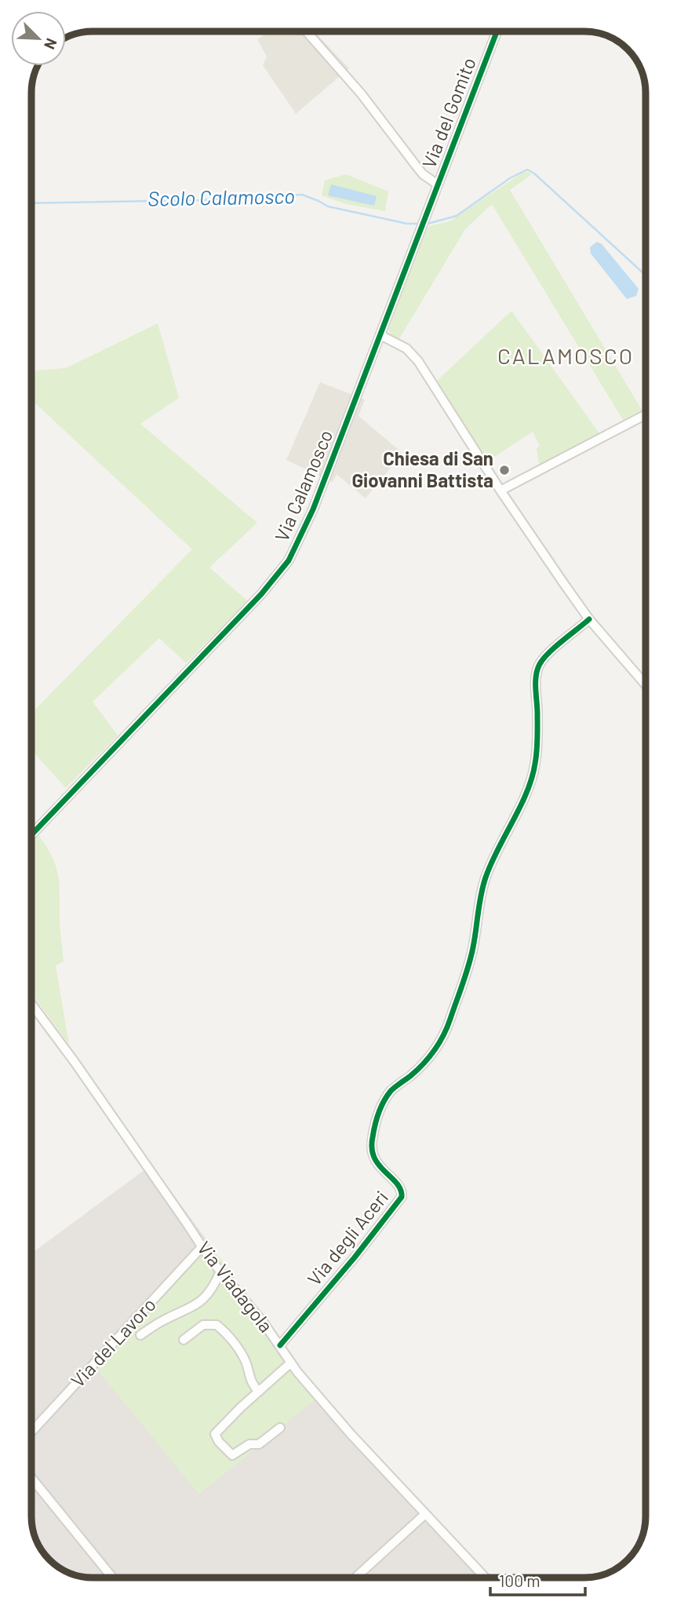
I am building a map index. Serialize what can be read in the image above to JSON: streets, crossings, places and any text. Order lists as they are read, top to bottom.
{
  "streets": {
    "street": [
      "Via del Gomito",
      "Via Calamosco",
      "Via degli Aceri",
      "Via Viadagola",
      "Via del Lavoro"
    ]
  },
  "crossings": [
    ["Via del Gomito", "Via Calamosco"],
    ["Via degli Aceri", "Via Viadagola"],
    ["Via Viadagola", "Via del Lavoro"]
  ],
  "districts": ["CALAMOSCO"],
  "water": ["Scolo Calamosco"],
  "places": ["Chiesa di San Giovanni Battista"],
  "scale_bar": "100 m",
  "north": "bottom right"
}
